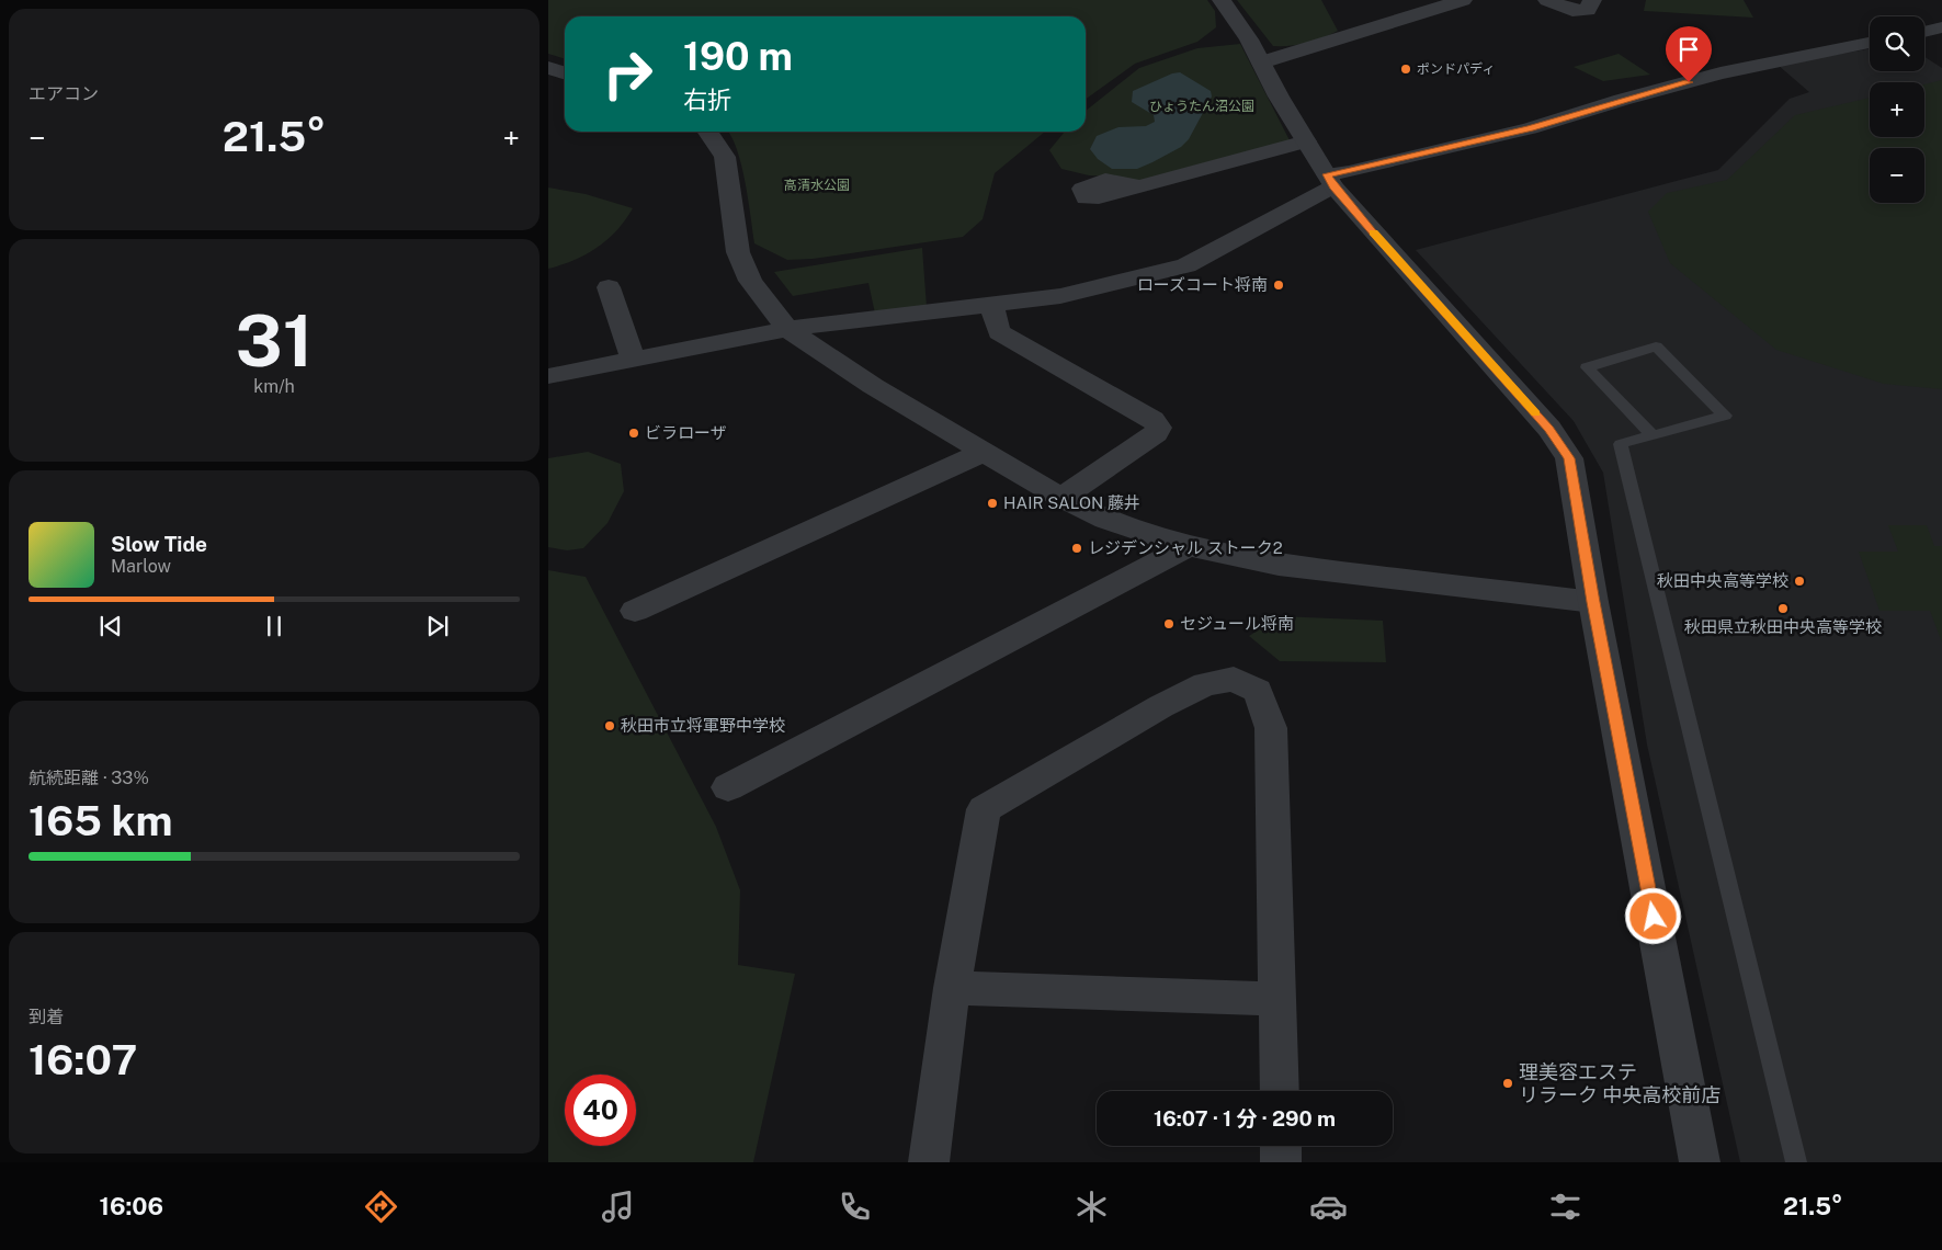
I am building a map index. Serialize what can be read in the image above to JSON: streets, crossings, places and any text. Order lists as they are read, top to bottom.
{
  "parks": ["ひょうたん沼公園", "高清水公園"],
  "places": [
    "ポンドパディ",
    "ローズコート将南",
    "ビラローザ",
    "HAIR SALON 藤井",
    "レジデンシャル ストーク2",
    "秋田中央高等学校",
    "秋田県立秋田中央高等学校",
    "セジュール将南",
    "秋田市立将軍野中学校",
    "理美容エステ リラーク 中央高校前店"
  ],
  "page": {
    "tile": [
      "エアコン",
      ["31", "km/h"],
      ["航続距離 · 33%", "165 km"],
      ["到着", "16:07"]
    ],
    "map_buttons": ["+", "−"],
    "turn": ["190 m", "右折"],
    "heat": ["−", "21.5°", "+"],
    "song": ["Slow Tide", "Marlow"],
    "limit": "40",
    "trip": "16:07 · 1 分 · 290 m",
    "tabs": ["16:06", "21.5°"]
  }
}
